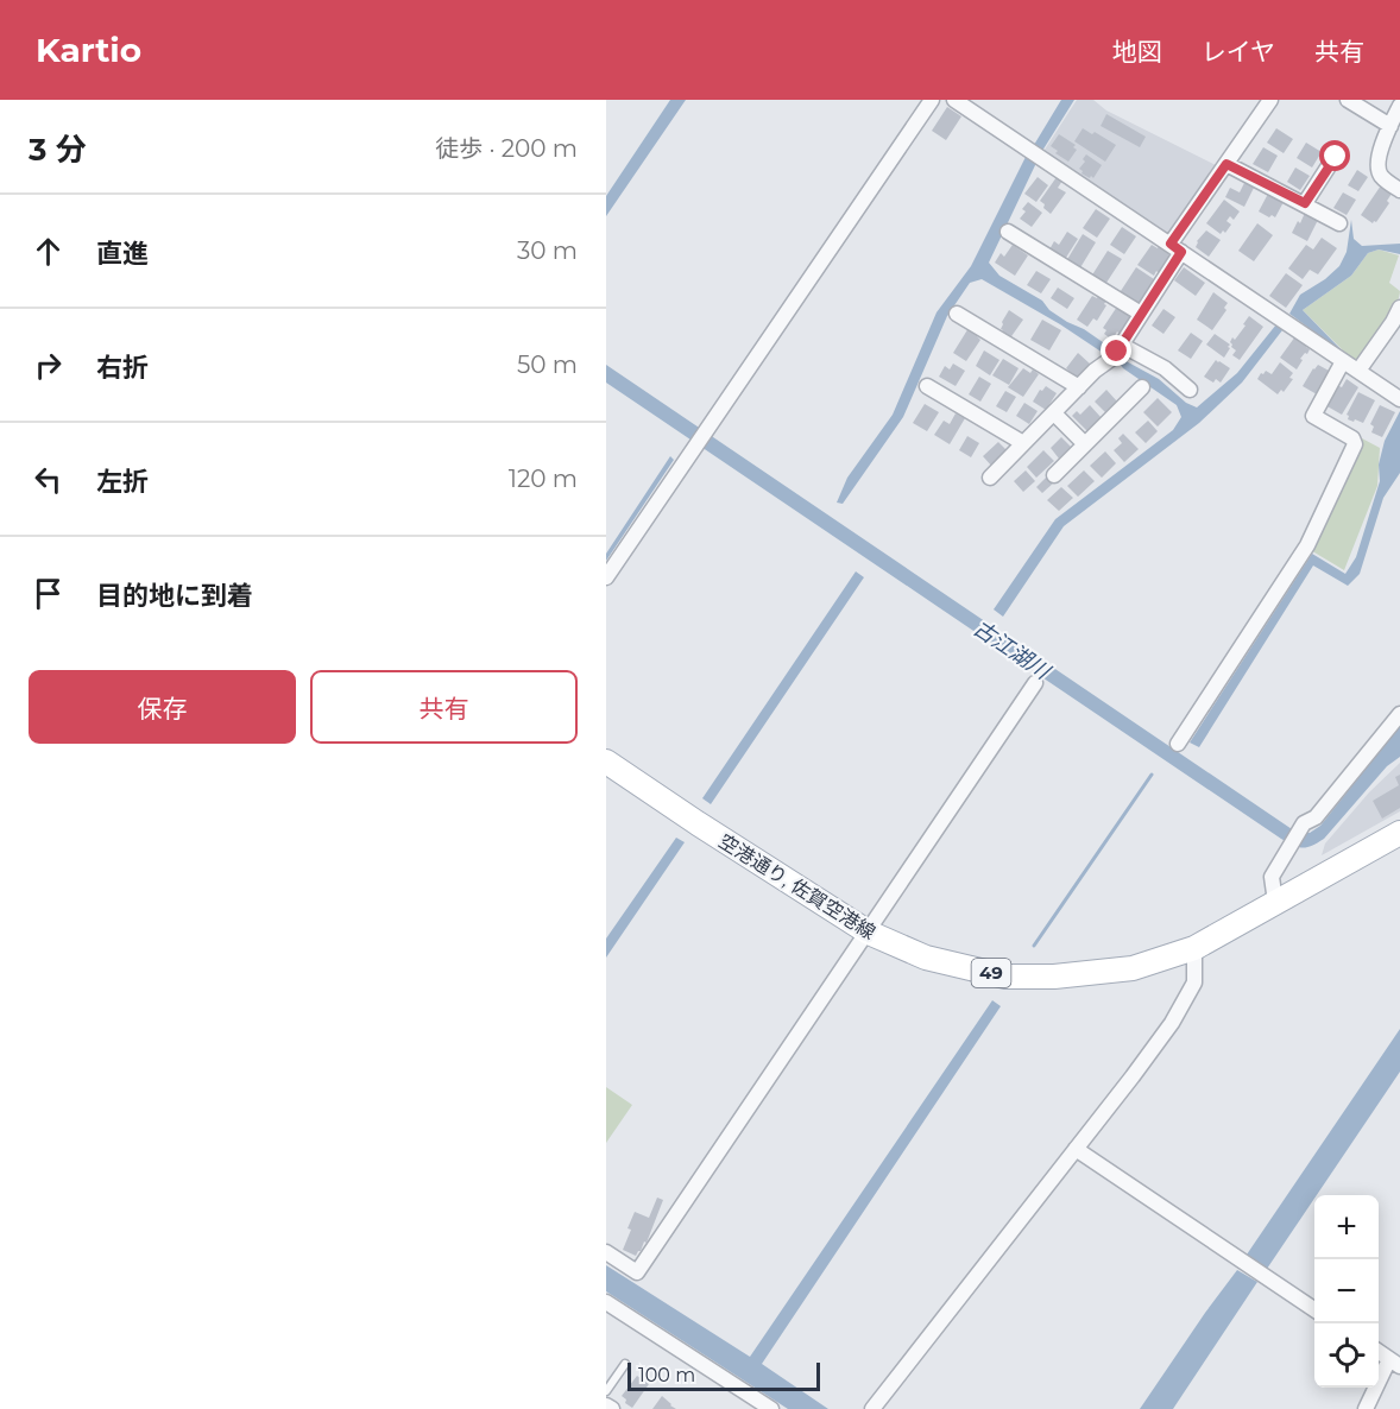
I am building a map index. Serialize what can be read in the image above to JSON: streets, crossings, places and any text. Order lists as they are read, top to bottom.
{
  "streets": {
    "main road": ["空港通り, 佐賀空港線", "49"]
  },
  "water": ["古江湖川"],
  "scale_bar": "100 m",
  "page": {
    "header": "Kartio",
    "nav": ["地図", "レイヤ", "共有"],
    "heading": ["3 分", "徒歩 · 200 m"],
    "list": [
      ["直進", "30 m"],
      ["右折", "50 m"],
      ["左折", "120 m"],
      "目的地に到着"
    ],
    "buttons": ["保存", "共有"],
    "map_buttons": ["+", "−"],
    "scale": "100 m"
  }
}
